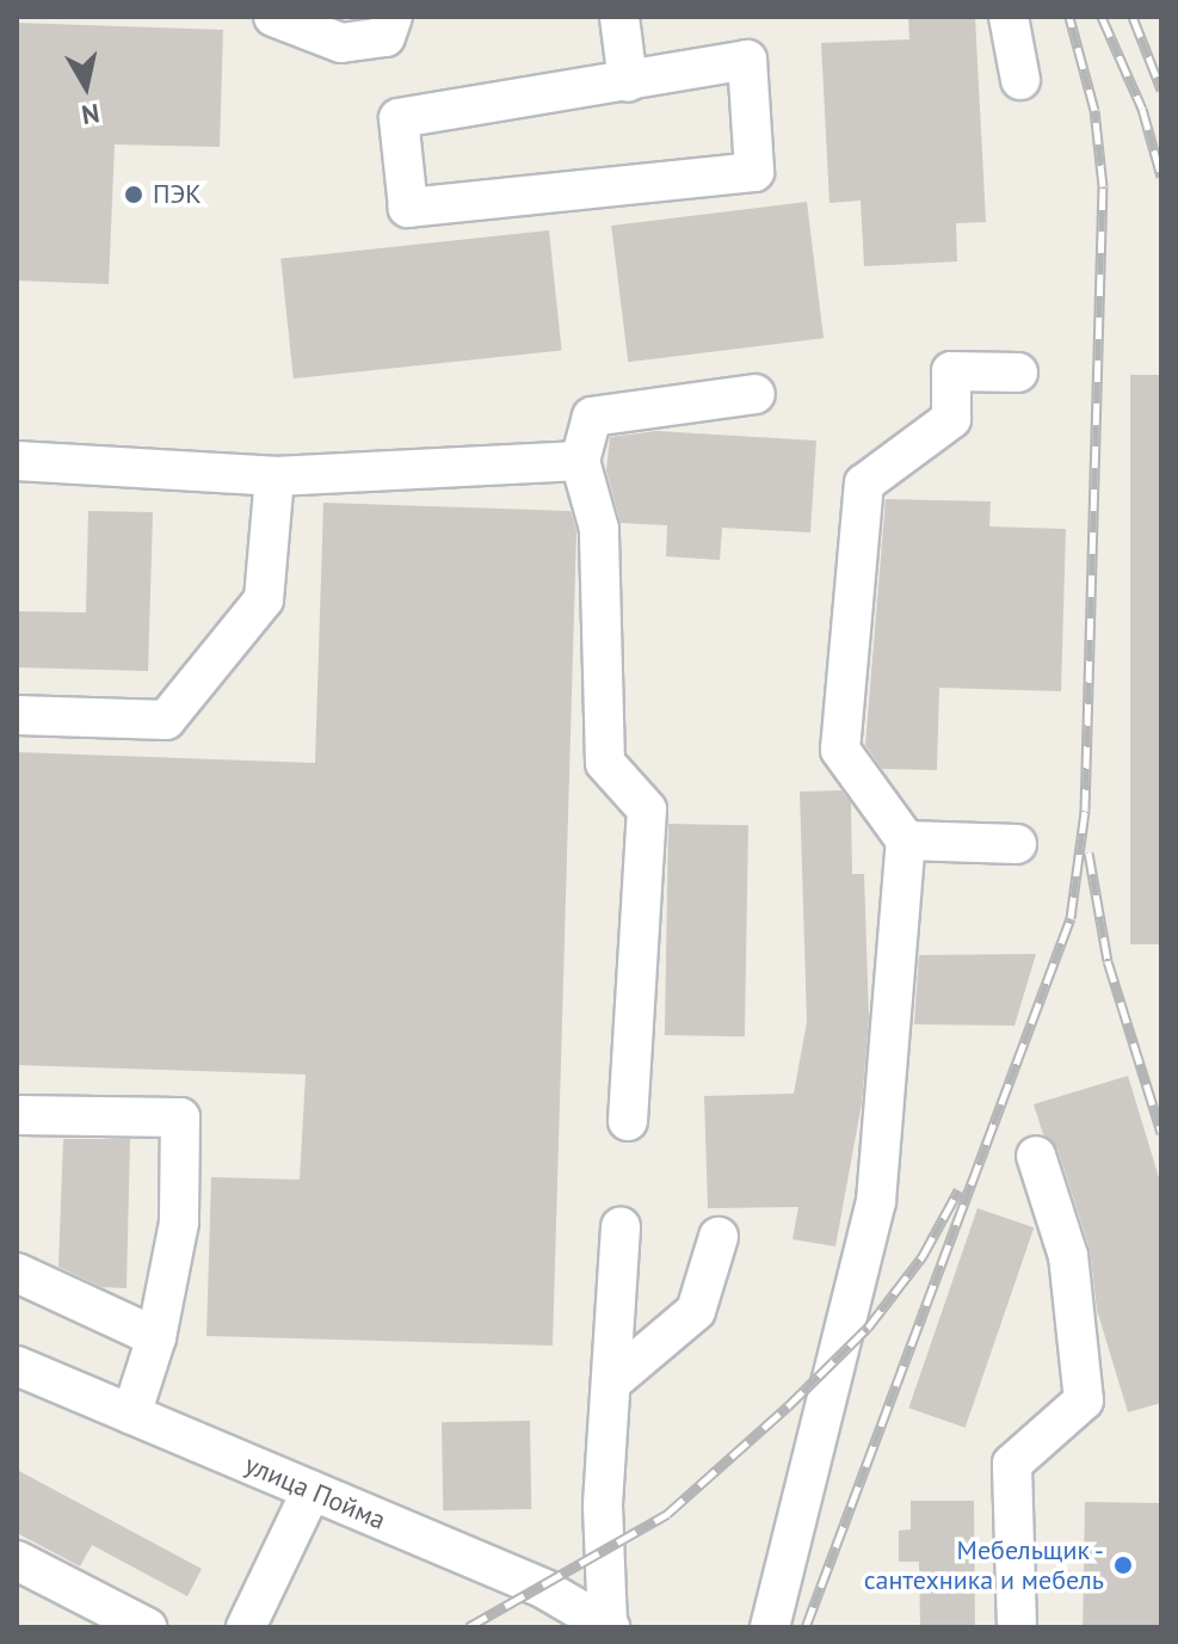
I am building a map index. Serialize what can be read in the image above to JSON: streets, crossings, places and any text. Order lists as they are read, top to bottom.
{
  "streets": {
    "street": ["улица Пойма"]
  },
  "places": ["ПЭК", "Мебельщик - сантехника и мебель"],
  "north": "bottom"
}
